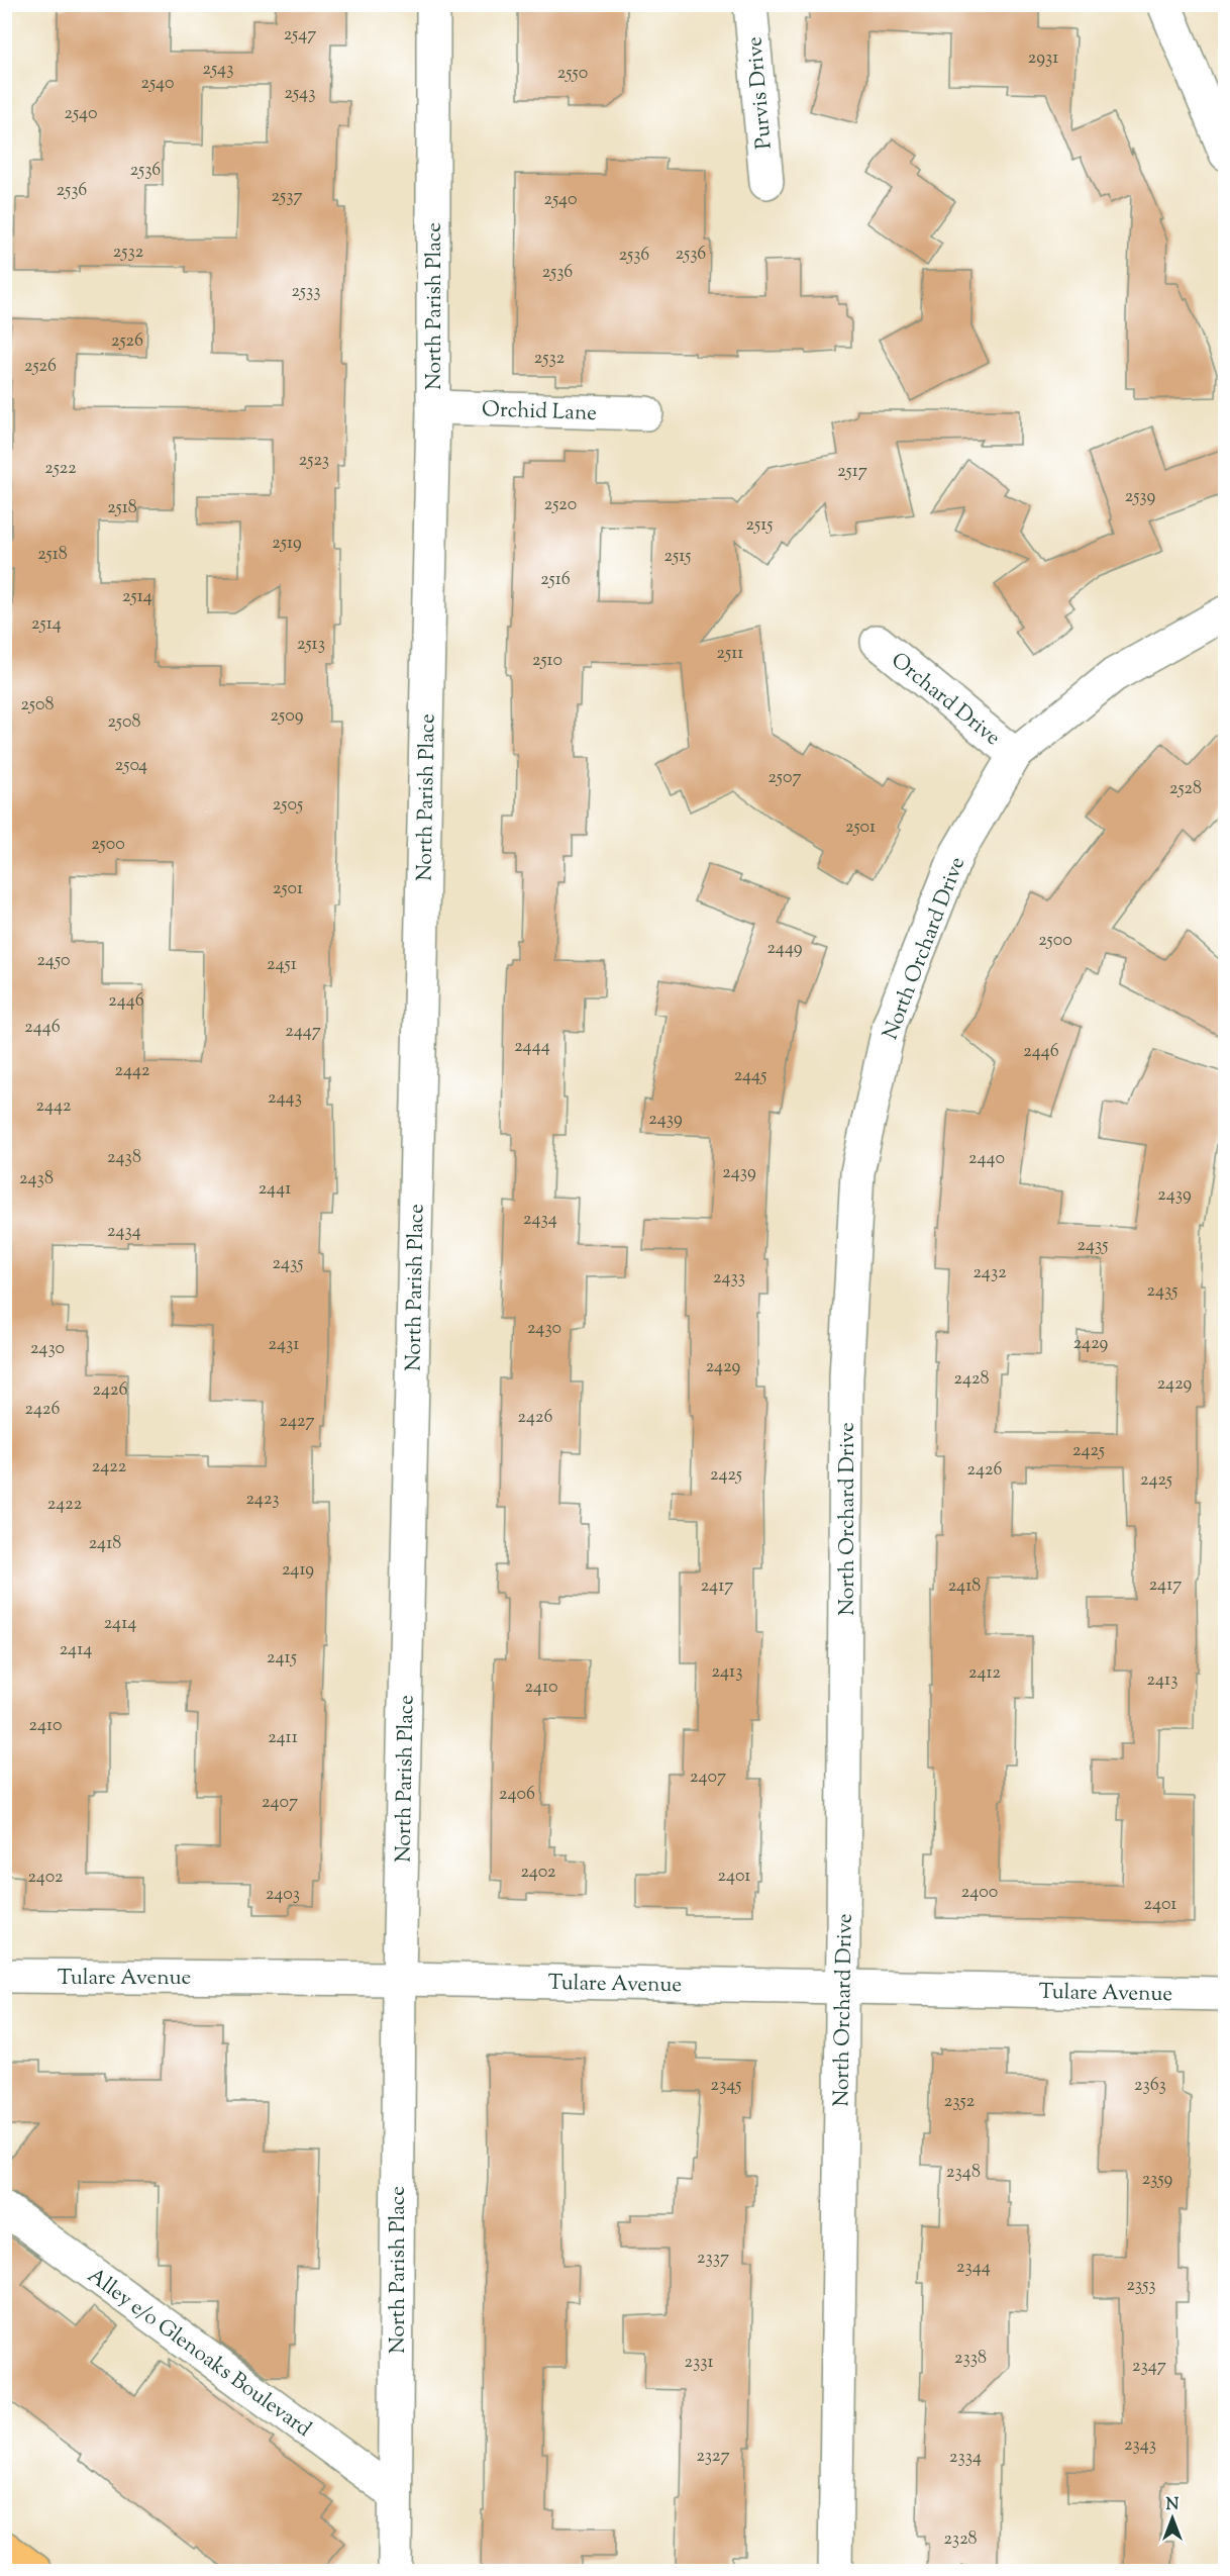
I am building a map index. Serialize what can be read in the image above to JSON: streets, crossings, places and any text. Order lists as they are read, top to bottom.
{
  "streets": {
    "street": [
      "Purvis Drive",
      "North Parish Place",
      "Orchid Lane",
      "Orchard Drive",
      "North Orchard Drive",
      "Tulare Avenue",
      "Alley e/o Glenoaks Boulevard"
    ]
  },
  "crossings": [
    ["North Parish Place", "Orchid Lane"],
    ["North Parish Place", "Tulare Avenue"],
    ["North Parish Place", "Alley e/o Glenoaks Boulevard"],
    ["Orchard Drive", "North Orchard Drive"],
    ["North Orchard Drive", "Tulare Avenue"]
  ],
  "house_numbers": [
    "2547",
    "2931",
    "2543",
    "2550",
    "2540",
    "2543",
    "2540",
    "2536",
    "2536",
    "2537",
    "2540",
    "2532",
    "2536",
    "2536",
    "2536",
    "2533",
    "2526",
    "2532",
    "2526",
    "2523",
    "2522",
    "2517",
    "2539",
    "2520",
    "2518",
    "2515",
    "2519",
    "2518",
    "2515",
    "2516",
    "2514",
    "2514",
    "2513",
    "2511",
    "2510",
    "2508",
    "2509",
    "2508",
    "2504",
    "2507",
    "2528",
    "2505",
    "2501",
    "2500",
    "2501",
    "2500",
    "2449",
    "2450",
    "2451",
    "2446",
    "2446",
    "2447",
    "2444",
    "2446",
    "2442",
    "2445",
    "2443",
    "2442",
    "2439",
    "2438",
    "2440",
    "2439",
    "2438",
    "2441",
    "2439",
    "2434",
    "2434",
    "2435",
    "2435",
    "2432",
    "2433",
    "2435",
    "2430",
    "2429",
    "2431",
    "2430",
    "2429",
    "2428",
    "2429",
    "2426",
    "2426",
    "2426",
    "2427",
    "2425",
    "2422",
    "2426",
    "2425",
    "2425",
    "2423",
    "2422",
    "2418",
    "2419",
    "2417",
    "2417",
    "2418",
    "2414",
    "2414",
    "2415",
    "2413",
    "2412",
    "2413",
    "2410",
    "2410",
    "2411",
    "2407",
    "2406",
    "2407",
    "2402",
    "2401",
    "2402",
    "2400",
    "2403",
    "2401",
    "2345",
    "2363",
    "2352",
    "2348",
    "2359",
    "2337",
    "2344",
    "2353",
    "2338",
    "2331",
    "2347",
    "2343",
    "2327",
    "2334",
    "2328"
  ],
  "north": "top"
}
